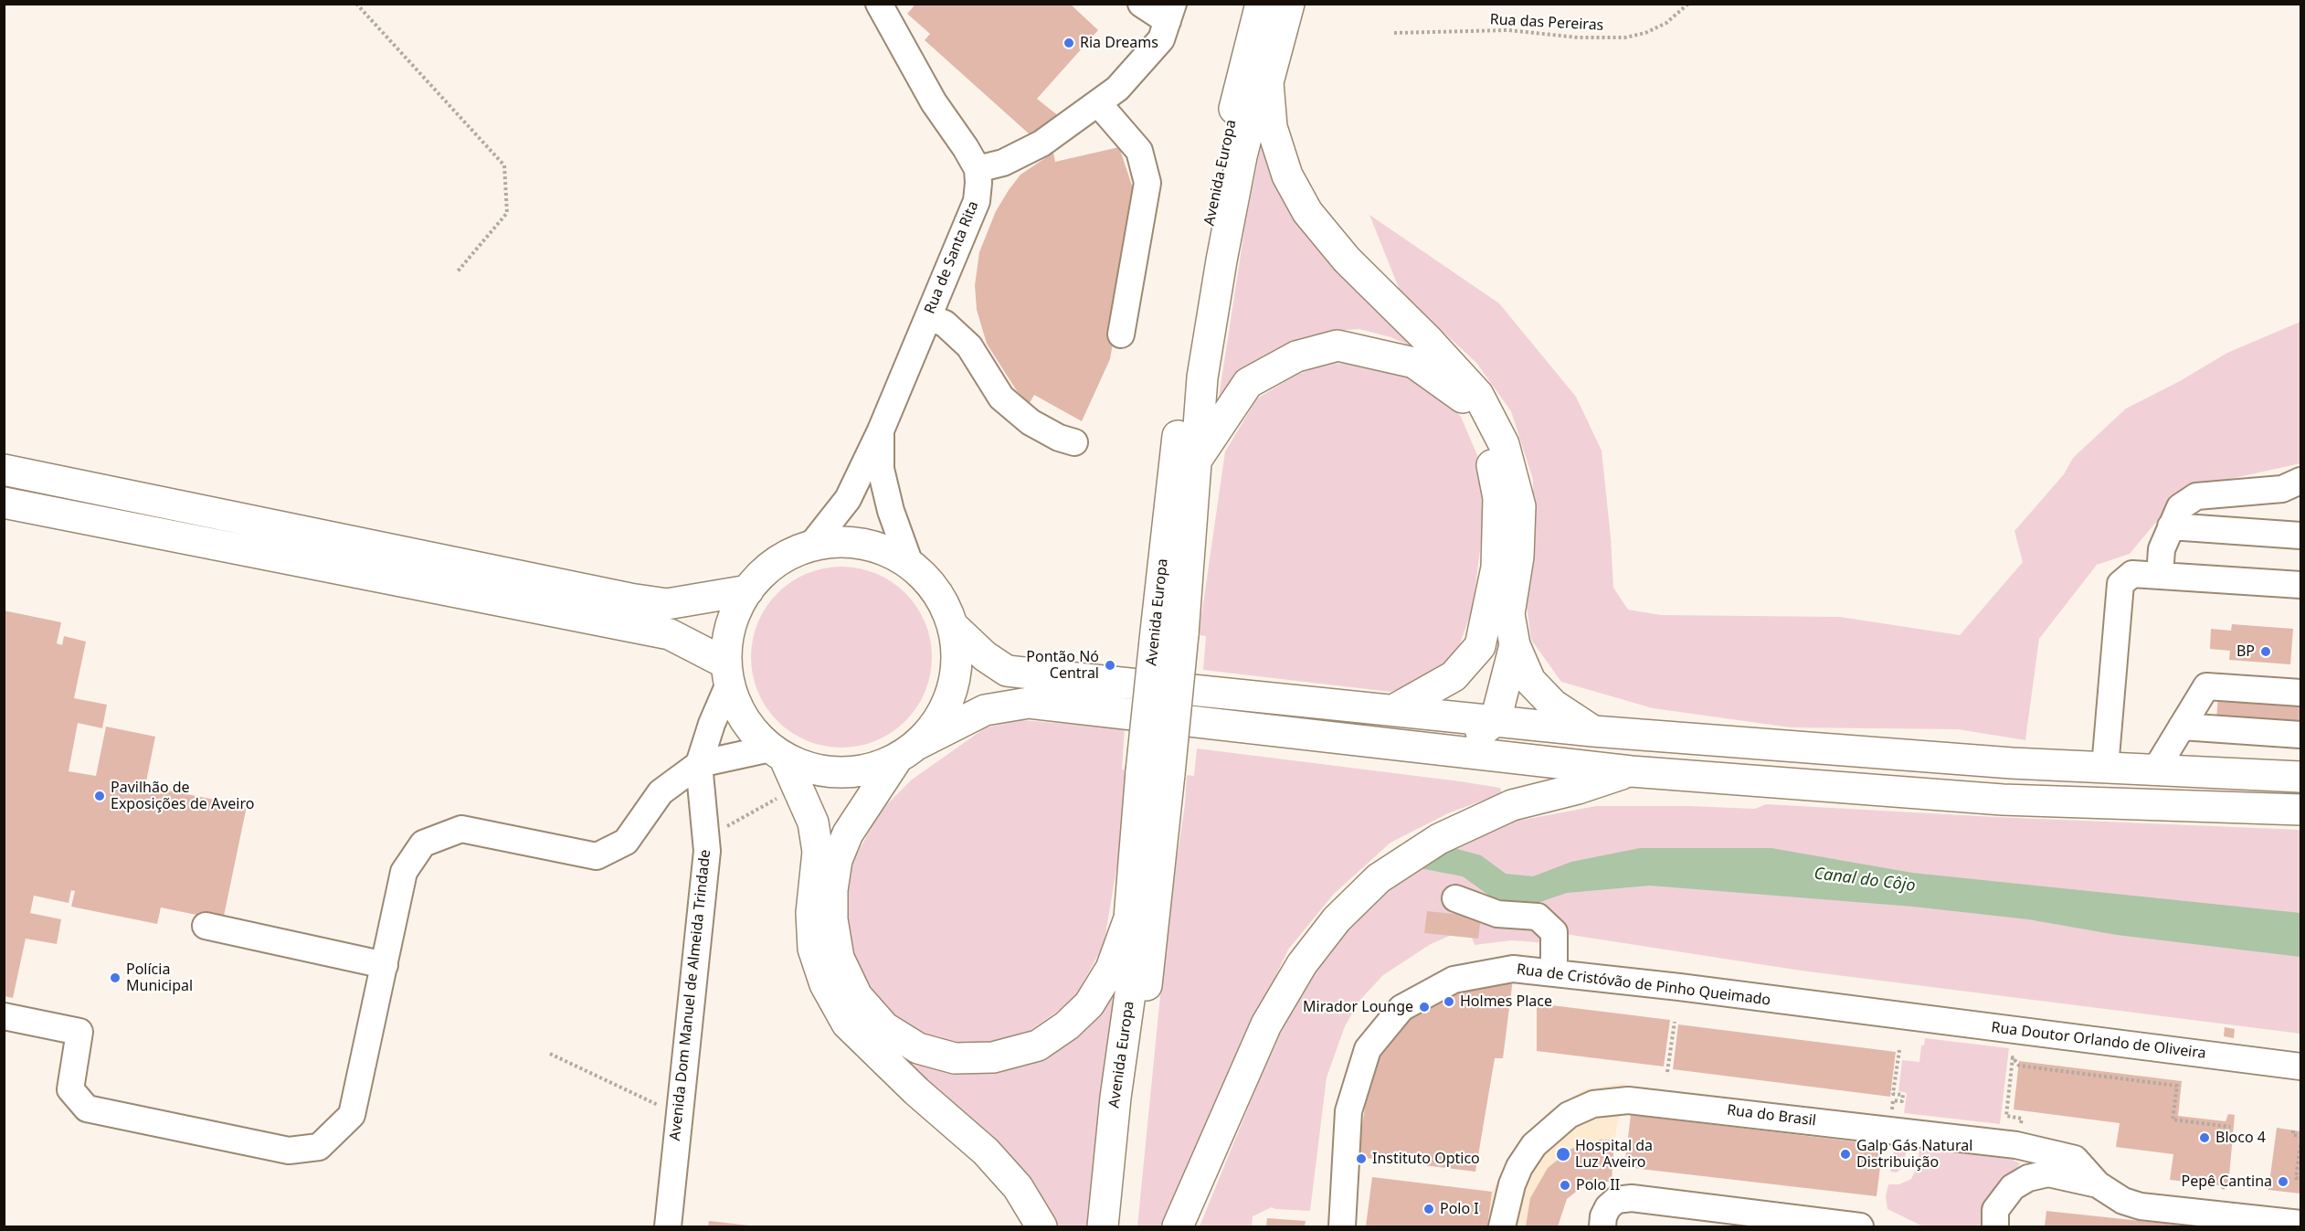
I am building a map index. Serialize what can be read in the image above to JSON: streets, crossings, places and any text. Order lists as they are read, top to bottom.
{
  "streets": {
    "main road": ["Avenida Europa"],
    "street": [
      "Rua de Santa Rita",
      "Rua de Cristóvão de Pinho Queimado",
      "Avenida Dom Manuel de Almeida Trindade",
      "Rua Doutor Orlando de Oliveira",
      "Rua do Brasil"
    ],
    "path": ["Rua das Pereiras"]
  },
  "crossings": [
    ["Rua de Cristóvão de Pinho Queimado", "Rua Doutor Orlando de Oliveira"]
  ],
  "water": ["Canal do Côjo"],
  "places": [
    "Ria Dreams",
    "BP",
    "Pontão Nó Central",
    "Pavilhão de Exposições de Aveiro",
    "Polícia Municipal",
    "Holmes Place",
    "Mirador Lounge",
    "Bloco 4",
    "Hospital da Luz Aveiro",
    "Galp Gás Natural Distribuição",
    "Instituto Optico",
    "Pepê Cantina",
    "Polo II",
    "Polo I"
  ]
}
